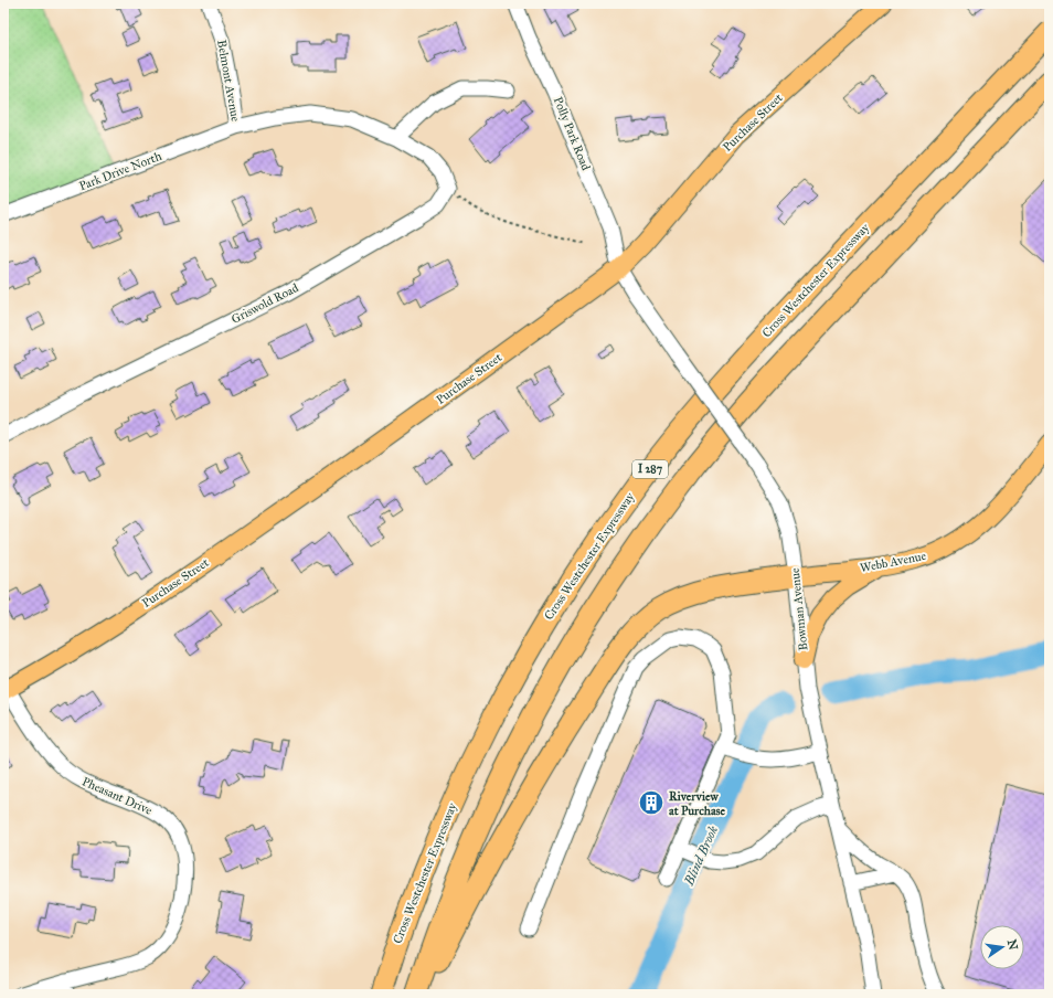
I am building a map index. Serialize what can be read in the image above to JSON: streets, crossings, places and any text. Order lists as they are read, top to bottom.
{
  "streets": {
    "highway": ["Cross Westchester Expressway", "I 287"],
    "main road": ["Purchase Street", "Webb Avenue"],
    "street": [
      "Belmont Avenue",
      "Polly Park Road",
      "Park Drive North",
      "Griswold Road",
      "Bowman Avenue",
      "Pheasant Drive"
    ]
  },
  "crossings": [
    ["Belmont Avenue", "Park Drive North"],
    ["Purchase Street", "Polly Park Road"],
    ["Purchase Street", "Bowman Avenue"],
    ["Purchase Street", "Pheasant Drive"],
    ["Polly Park Road", "Bowman Avenue"],
    ["Webb Avenue", "Bowman Avenue"]
  ],
  "water": ["Blind Brook"],
  "places": {
    "building": ["Riverview at Purchase"]
  },
  "north": "right"
}
